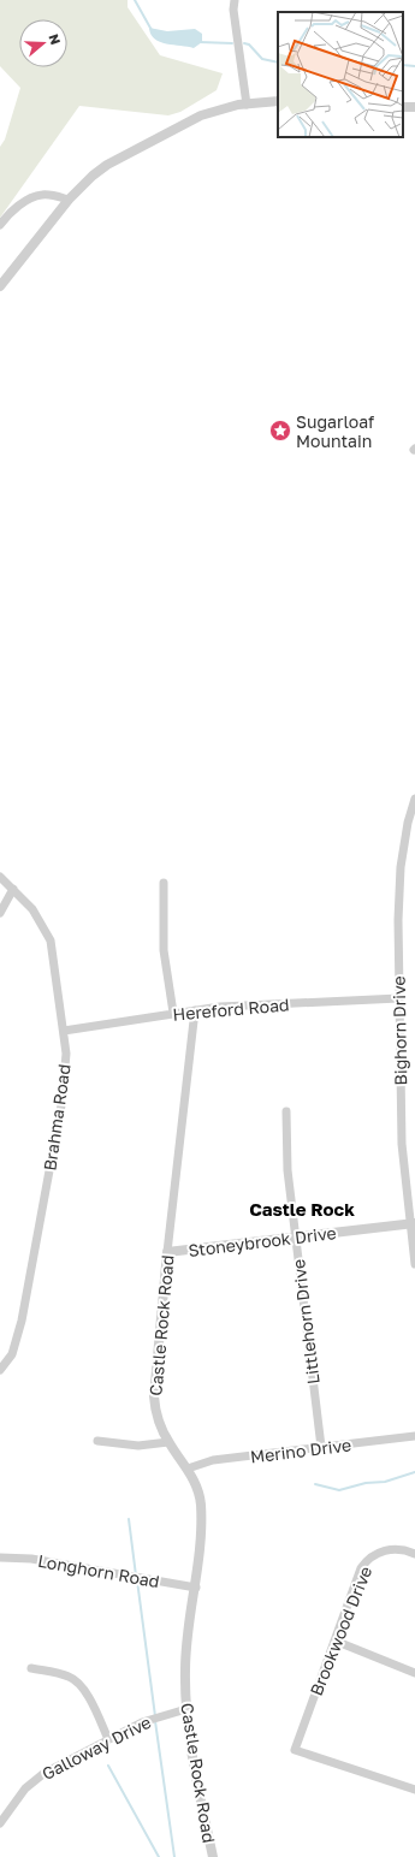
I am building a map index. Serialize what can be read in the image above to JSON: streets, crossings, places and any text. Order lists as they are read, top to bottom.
{
  "streets": {
    "street": [
      "Hereford Road",
      "Bighorn Drive",
      "Brahma Road",
      "Stoneybrook Drive",
      "Littlehorn Drive",
      "Castle Rock Road",
      "Merino Drive",
      "Longhorn Road",
      "Brookwood Drive",
      "Galloway Drive"
    ]
  },
  "crossings": [
    ["Hereford Road", "Bighorn Drive"],
    ["Hereford Road", "Brahma Road"],
    ["Hereford Road", "Castle Rock Road"],
    ["Bighorn Drive", "Stoneybrook Drive"],
    ["Stoneybrook Drive", "Littlehorn Drive"],
    ["Stoneybrook Drive", "Castle Rock Road"],
    ["Littlehorn Drive", "Merino Drive"],
    ["Castle Rock Road", "Merino Drive"],
    ["Castle Rock Road", "Longhorn Road"],
    ["Castle Rock Road", "Galloway Drive"]
  ],
  "districts": ["Castle Rock"],
  "places": {
    "place": ["Sugarloaf Mountain"]
  },
  "north": "right"
}
